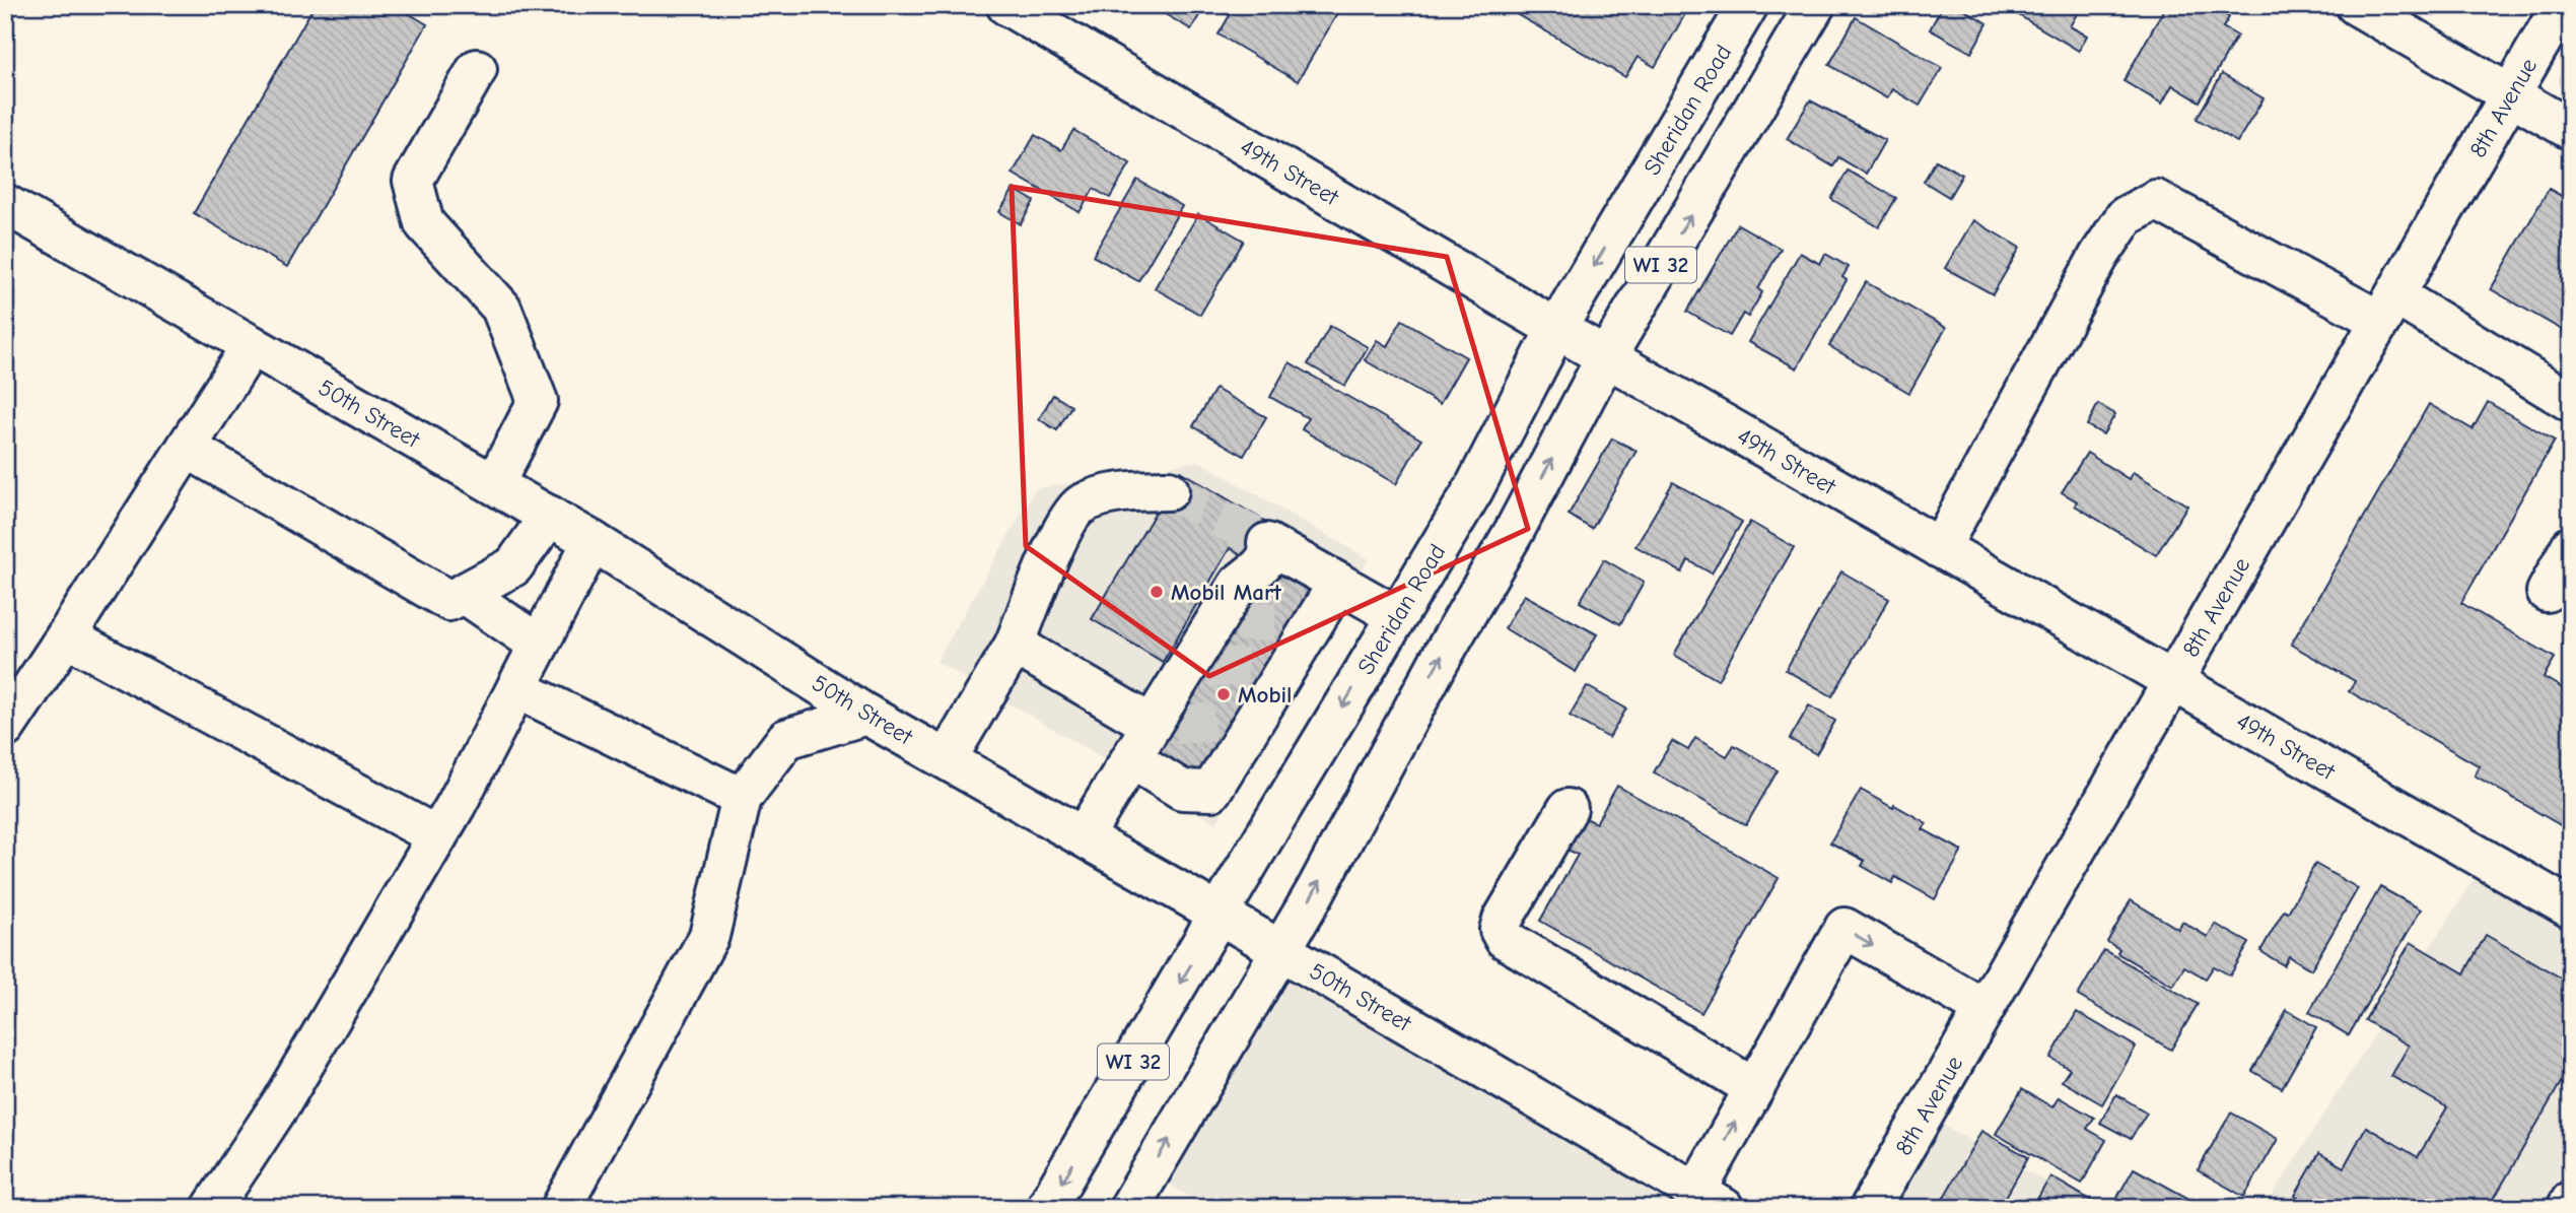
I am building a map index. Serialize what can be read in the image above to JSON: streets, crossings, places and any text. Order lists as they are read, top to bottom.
{
  "streets": {
    "street": [
      "8th Avenue",
      "Sheridan Road",
      "49th Street",
      "WI 32",
      "50th Street"
    ]
  },
  "crossings": [
    ["8th Avenue", "49th Street"],
    ["Sheridan Road", "49th Street"],
    ["Sheridan Road", "50th Street"],
    ["49th Street", "WI 32"],
    ["WI 32", "50th Street"]
  ],
  "places": ["Mobil Mart", "Mobil"]
}
